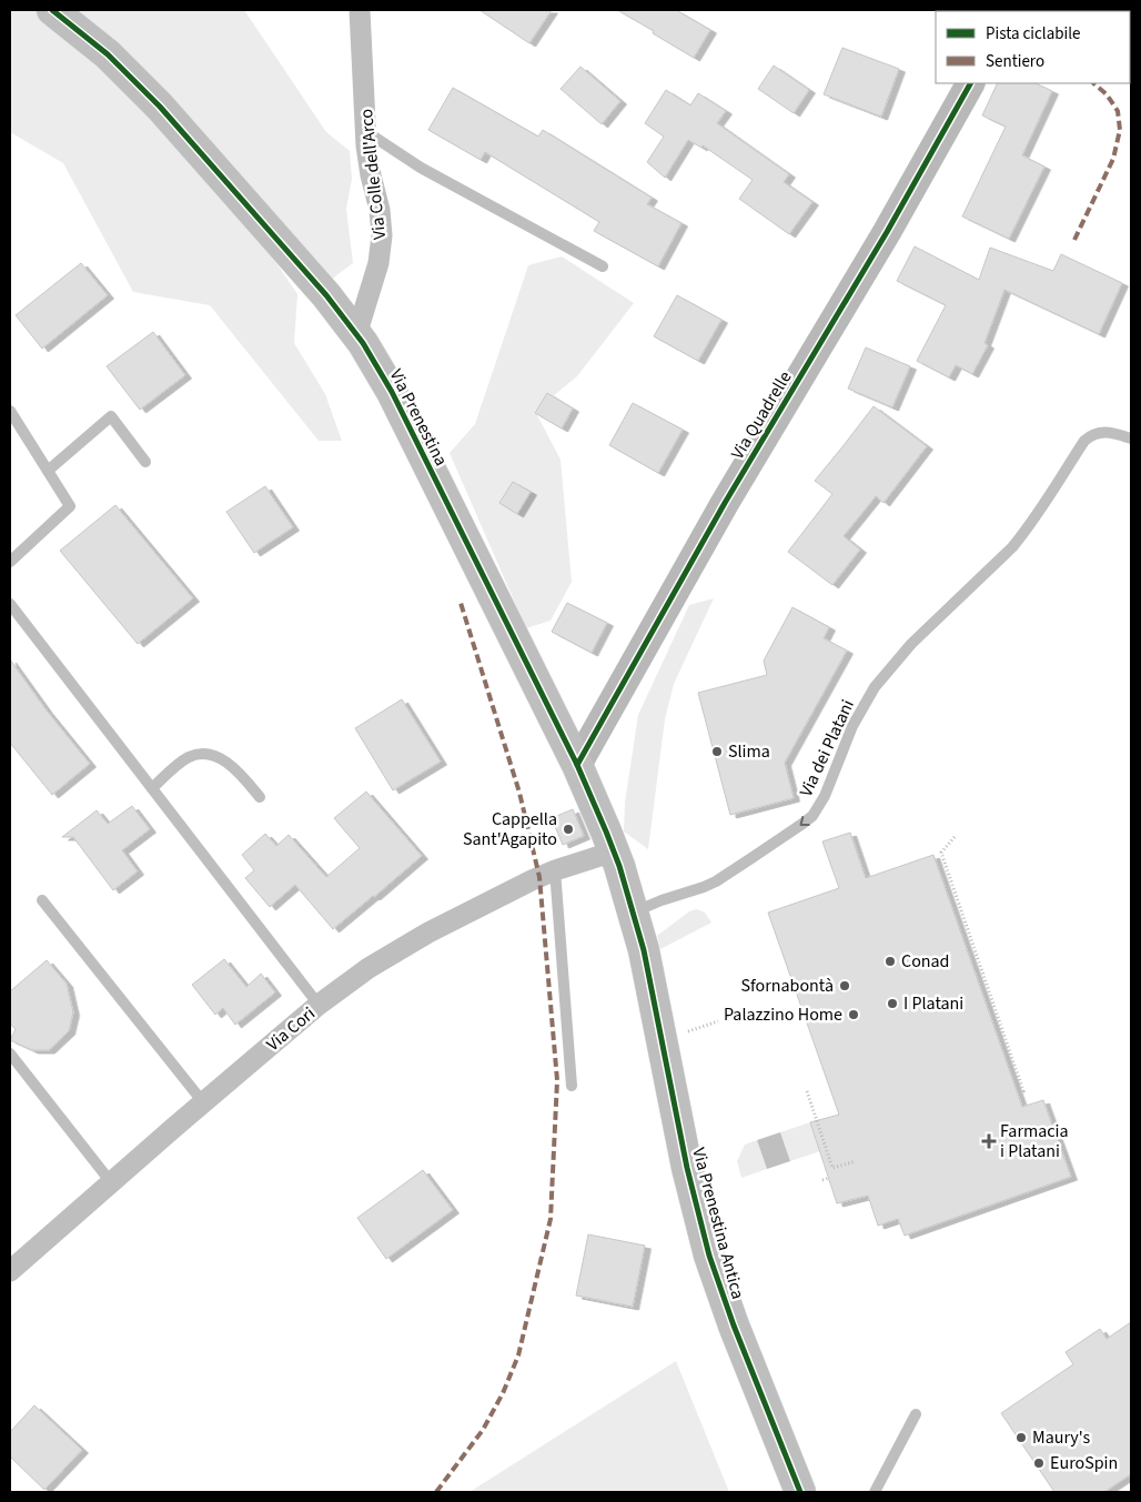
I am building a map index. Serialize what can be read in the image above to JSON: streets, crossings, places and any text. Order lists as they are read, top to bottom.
{
  "streets": {
    "main road": ["Via Prenestina", "Via Prenestina Antica"],
    "street": ["Via Colle dell'Arco", "Via Quadrelle", "Via Cori"],
    "lane": ["Via dei Platani"]
  },
  "crossings": [
    ["Via Colle dell'Arco", "Via Prenestina"],
    ["Via Quadrelle", "Via Prenestina"],
    ["Via Prenestina", "Via Cori"],
    ["Via Prenestina", "Via Prenestina Antica"],
    ["Via dei Platani", "Via Prenestina Antica"],
    ["Via Cori", "Via Prenestina Antica"]
  ],
  "one_way": ["Via dei Platani"],
  "places": {
    "other": [
      "Slima",
      "Cappella Sant'Agapito",
      "Conad",
      "Sfornabontà",
      "I Platani",
      "Palazzino Home",
      "Maury's",
      "EuroSpin"
    ],
    "health": ["Farmacia i Platani"]
  },
  "legend": ["Pista ciclabile", "Sentiero"]
}
